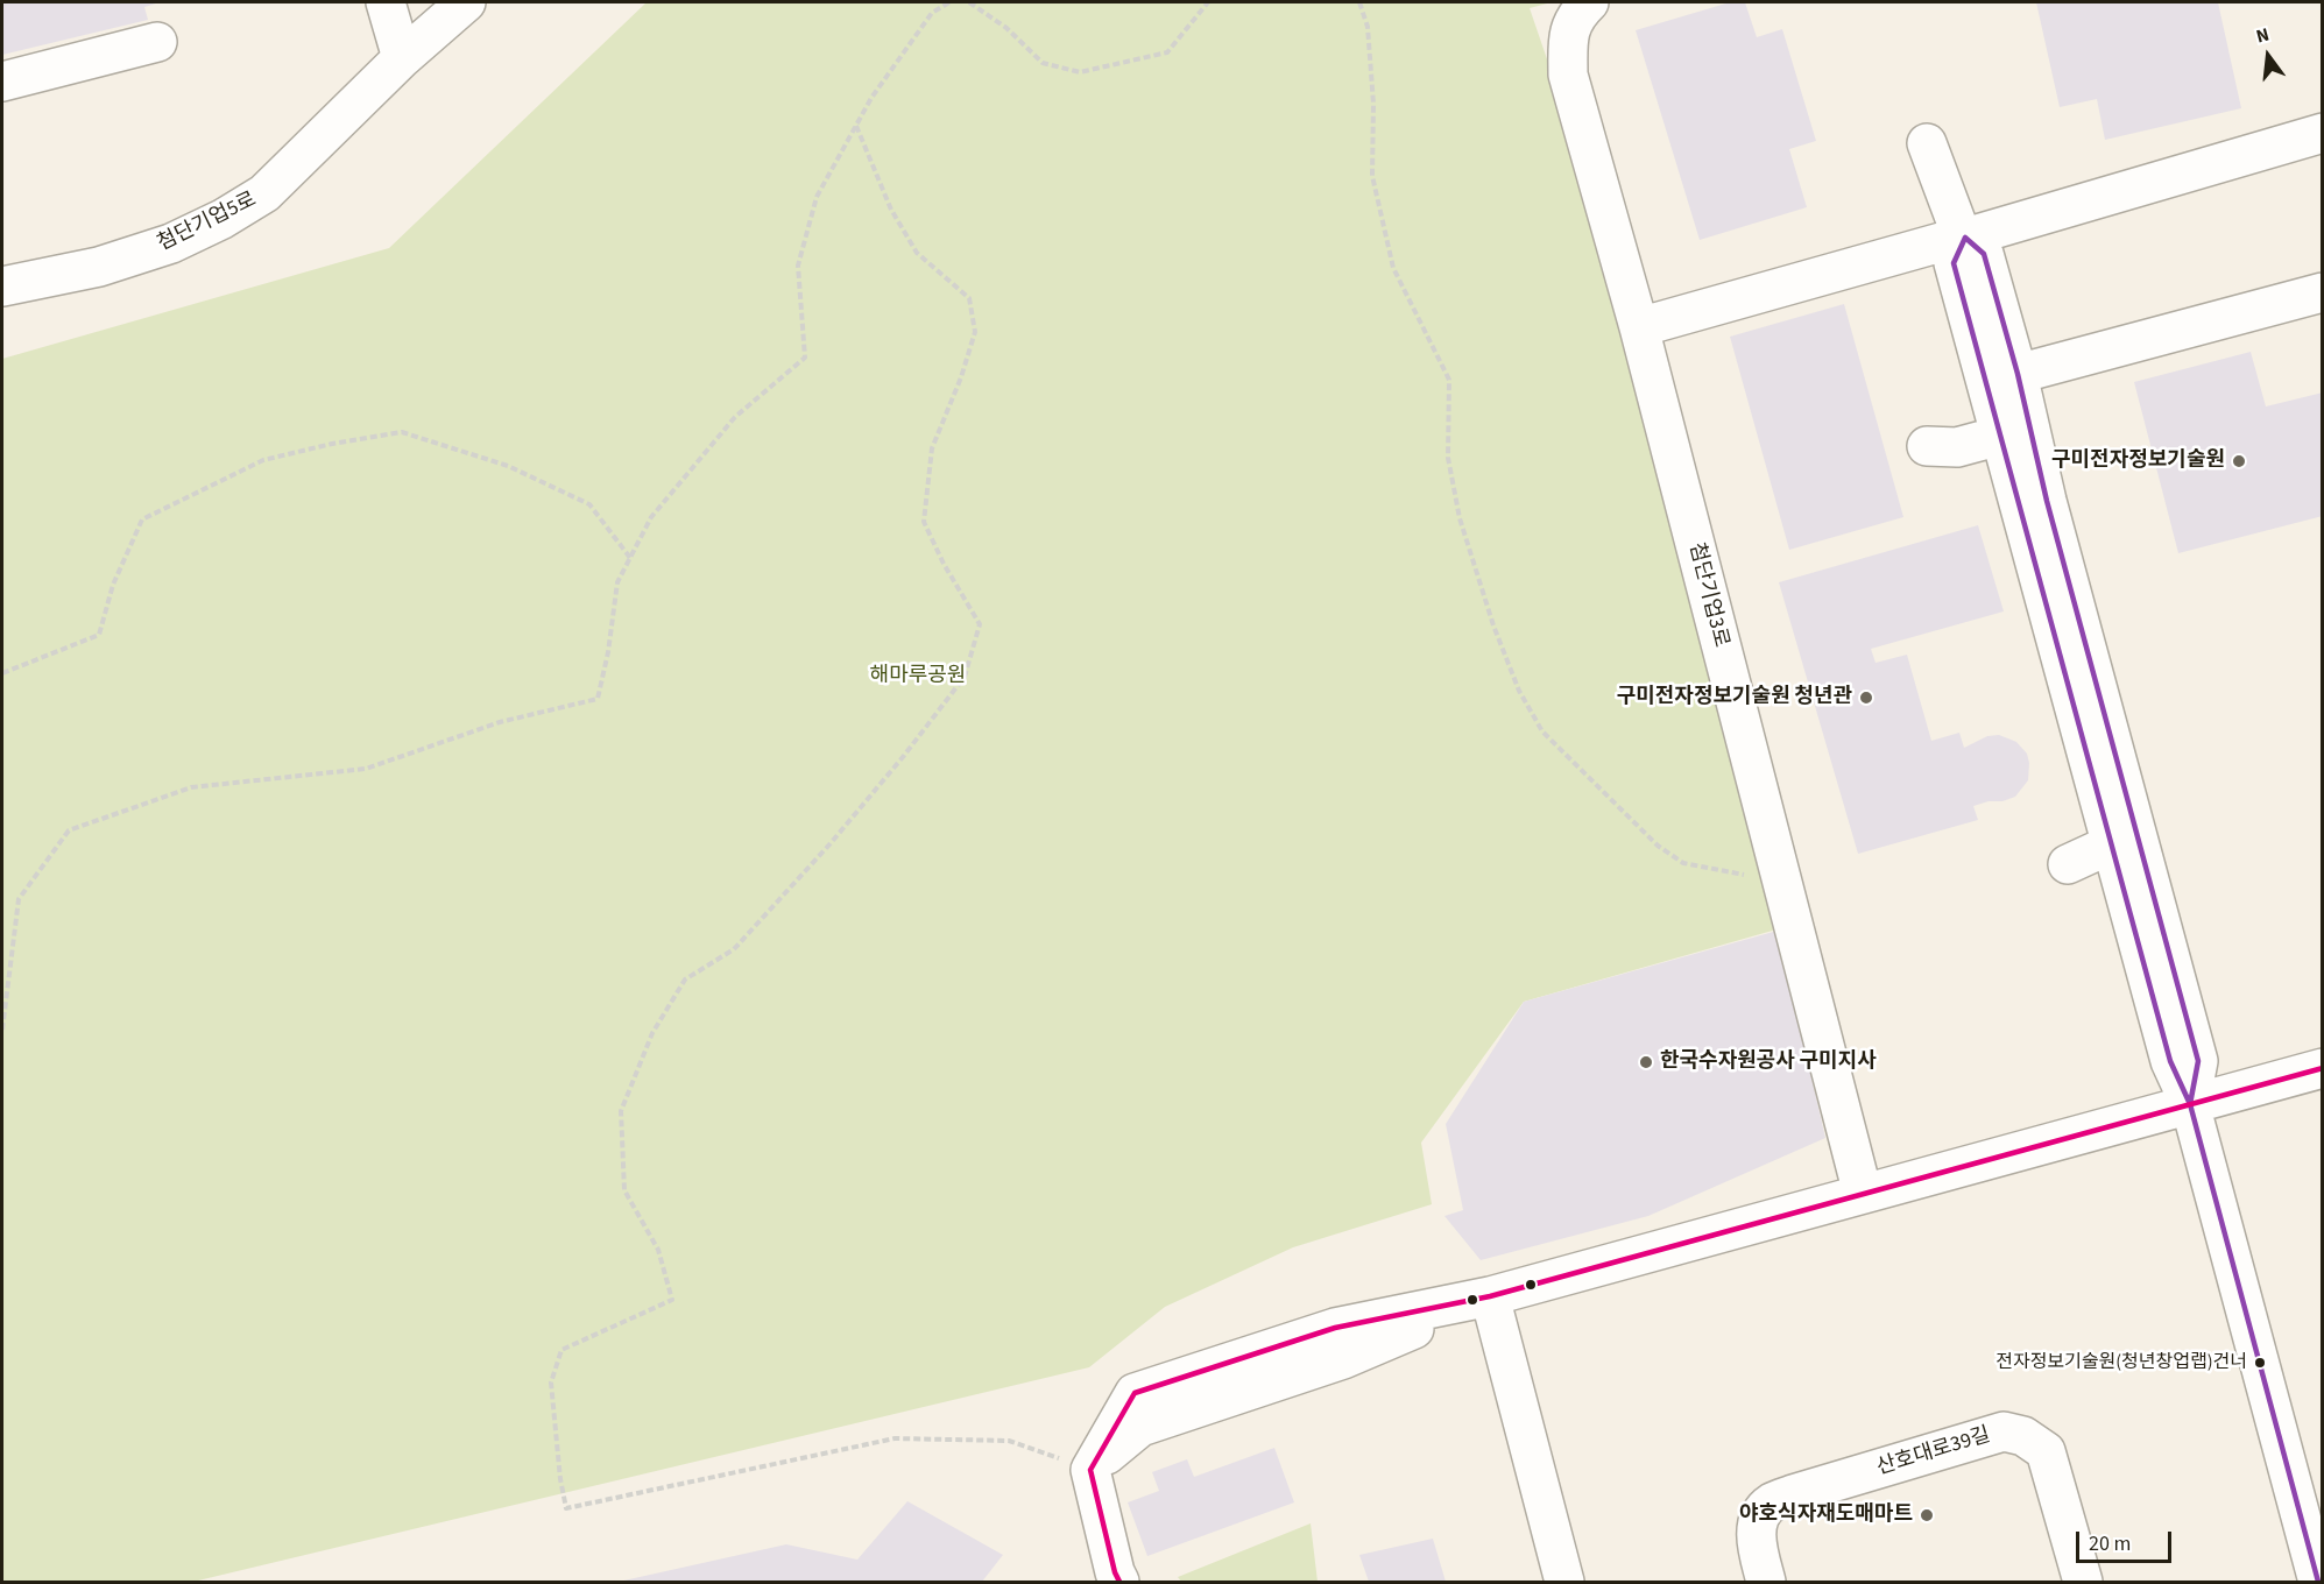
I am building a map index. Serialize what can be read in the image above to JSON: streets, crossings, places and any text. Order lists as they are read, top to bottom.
{
  "streets": {
    "street": ["첨단기업5로", "첨단기업3로", "산호대로39길"]
  },
  "parks": ["해마루공원"],
  "places": [
    "구미전자정보기술원",
    "구미전자정보기술원 청년관",
    "한국수자원공사 구미지사",
    "전자정보기술원(청년창업랩)건너",
    "야호식자재도매마트"
  ],
  "scale_bar": "20 m",
  "north": "top"
}
